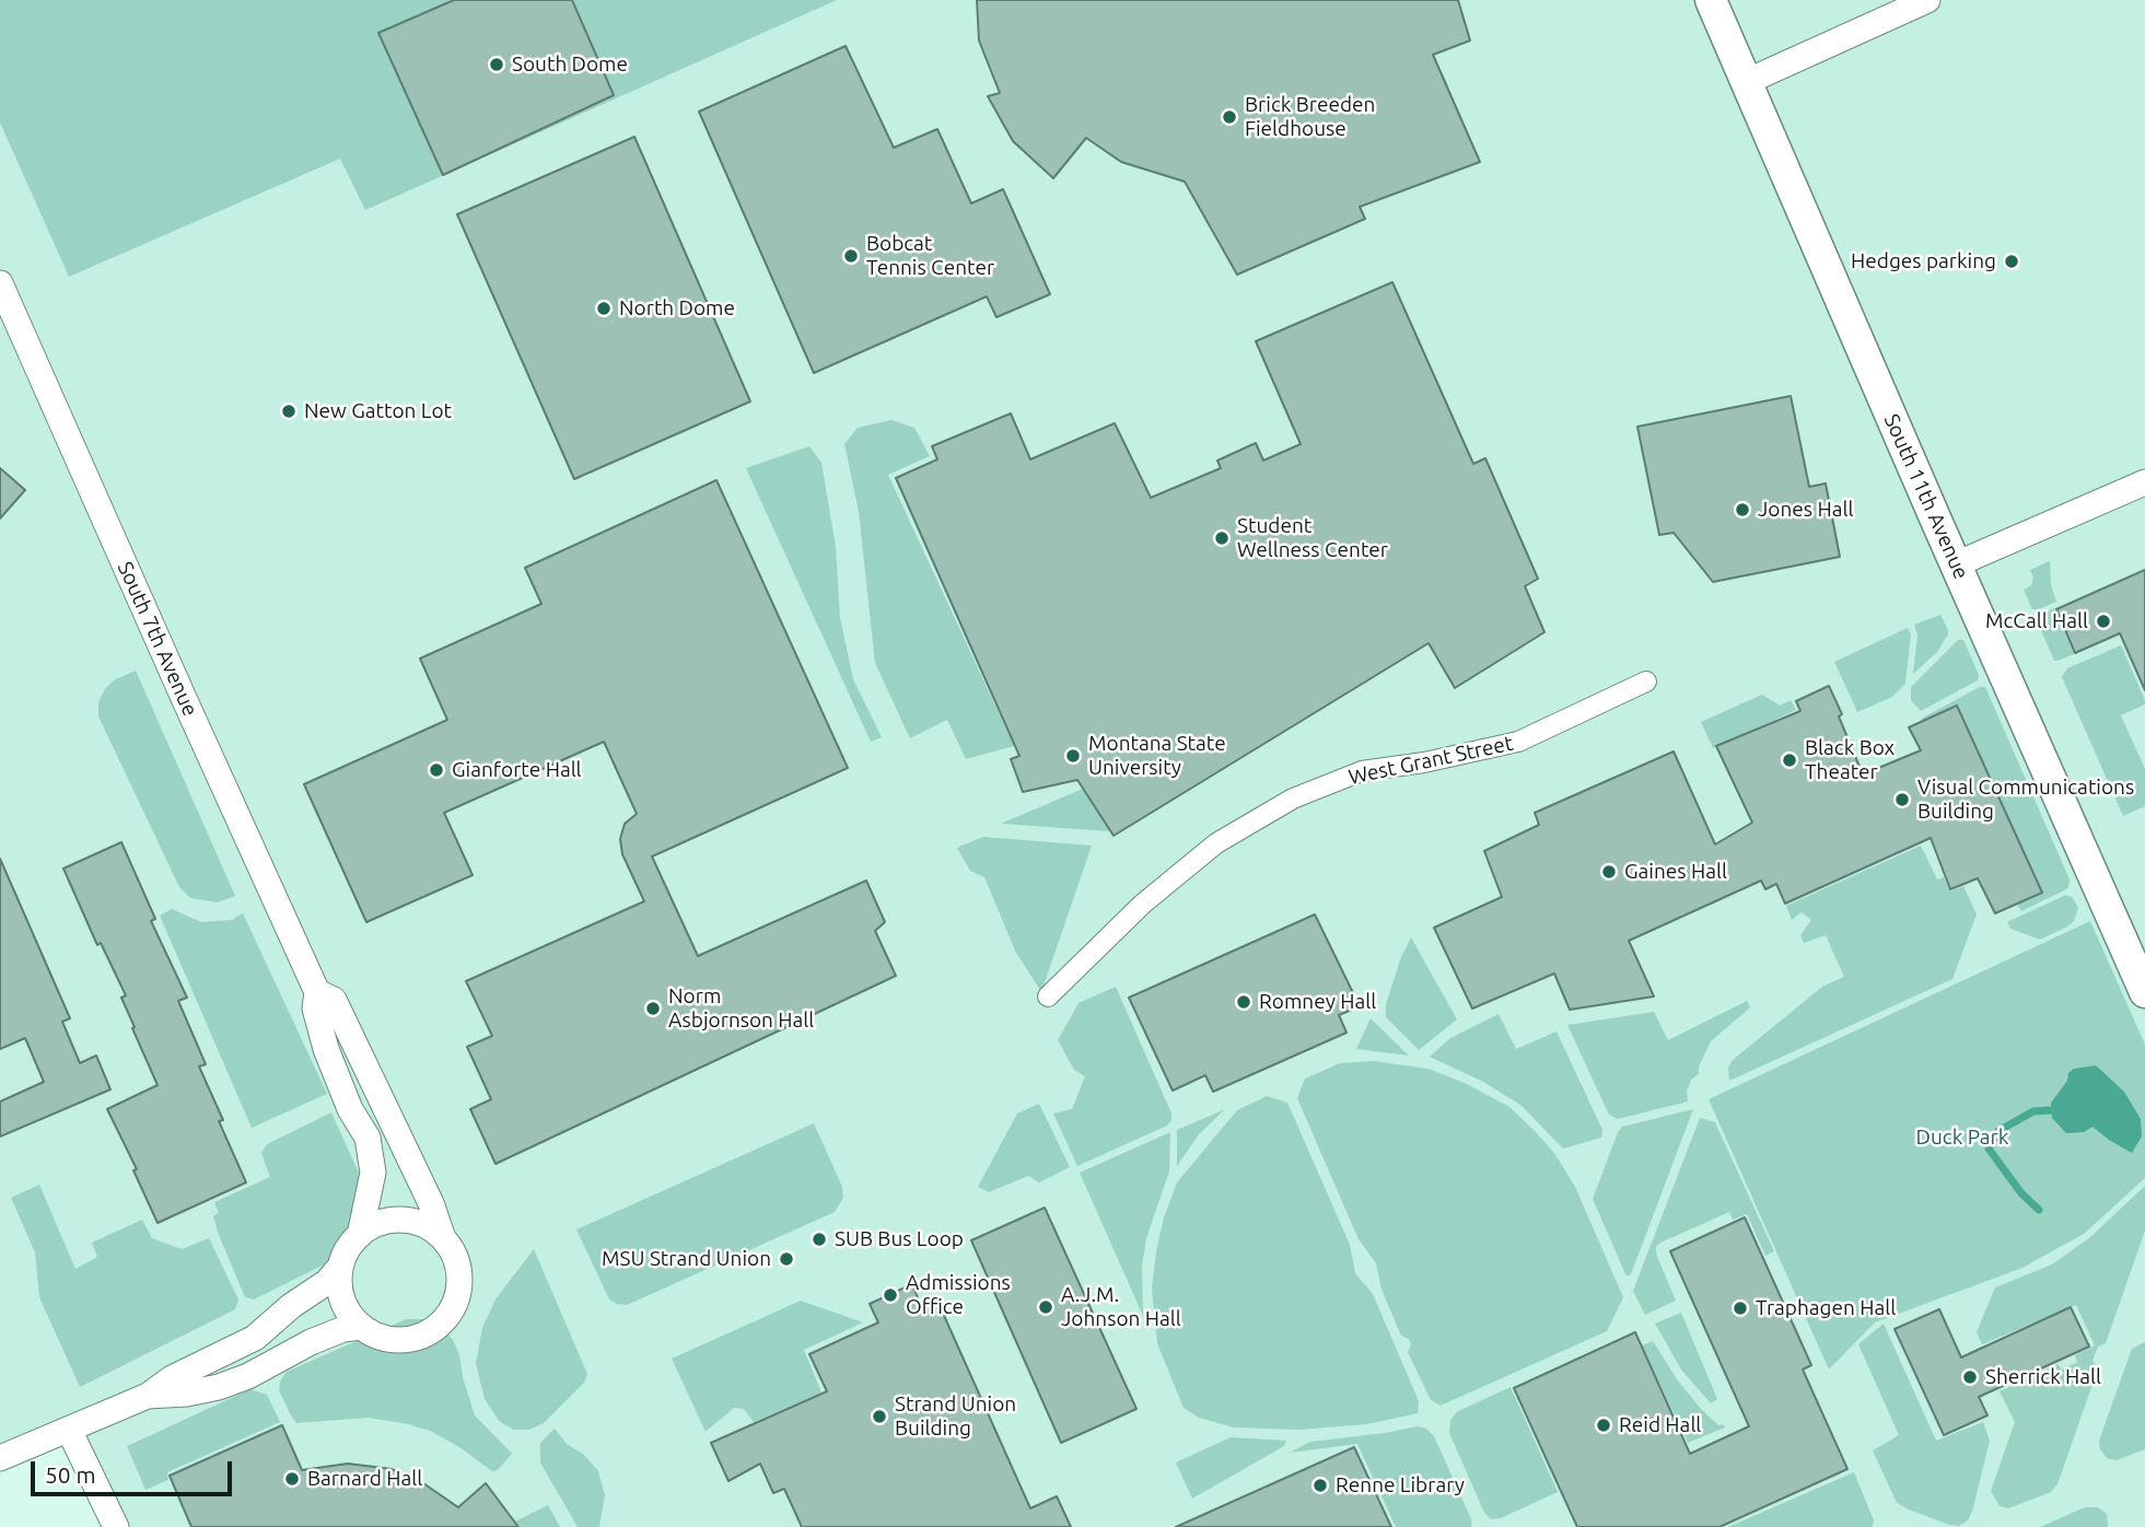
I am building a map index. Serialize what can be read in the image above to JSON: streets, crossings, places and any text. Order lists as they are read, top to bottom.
{
  "streets": {
    "street": ["South 11th Avenue", "South 7th Avenue", "West Grant Street"]
  },
  "parks": ["Duck Park"],
  "places": [
    "South Dome",
    "Brick Breeden Fieldhouse",
    "Bobcat Tennis Center",
    "Hedges parking",
    "North Dome",
    "New Gatton Lot",
    "Jones Hall",
    "Student Wellness Center",
    "McCall Hall",
    "Montana State University",
    "Black Box Theater",
    "Gianforte Hall",
    "Visual Communications Building",
    "Gaines Hall",
    "Romney Hall",
    "Norm Asbjornson Hall",
    "SUB Bus Loop",
    "MSU Strand Union",
    "Admissions Office",
    "A.J.M. Johnson Hall",
    "Traphagen Hall",
    "Sherrick Hall",
    "Strand Union Building",
    "Reid Hall",
    "Barnard Hall",
    "Renne Library"
  ],
  "scale_bar": "50 m"
}
